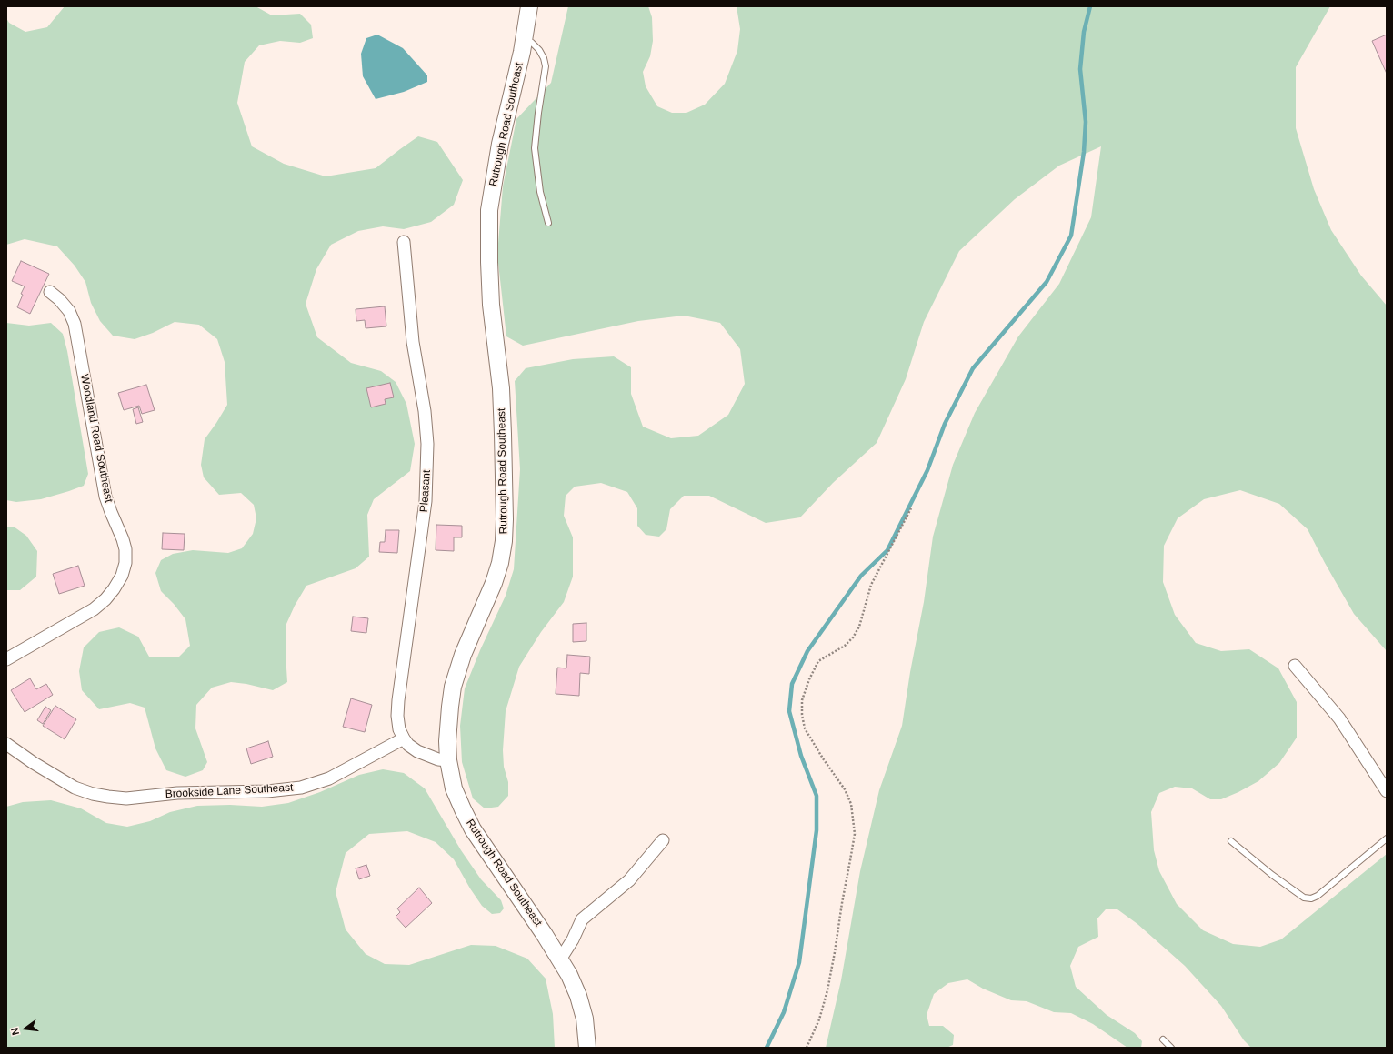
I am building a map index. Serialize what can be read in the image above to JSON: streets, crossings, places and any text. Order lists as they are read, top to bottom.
{
  "streets": {
    "street": [
      "Rutrough Road Southeast",
      "Woodland Road Southeast",
      "Pleasant",
      "Brookside Lane Southeast"
    ]
  },
  "crossings": [
    ["Pleasant", "Brookside Lane Southeast"]
  ],
  "north": "left"
}
